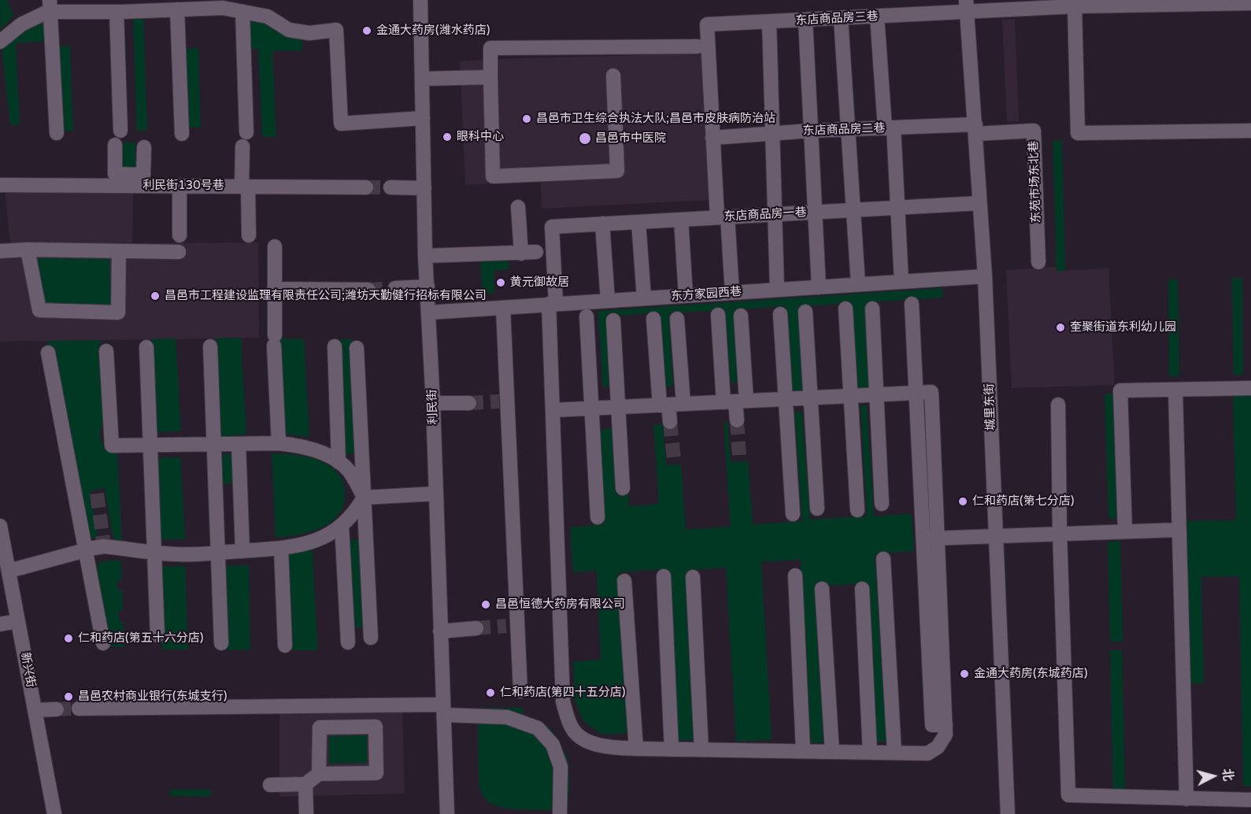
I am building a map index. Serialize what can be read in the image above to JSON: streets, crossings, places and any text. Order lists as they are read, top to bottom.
{
  "streets": {
    "street": [
      "东店商品房三巷",
      "东店商品房二巷",
      "东苑市场东北巷",
      "利民街130号巷",
      "东店商品房一巷",
      "东方家园西巷",
      "利民街",
      "城里东街",
      "新兴街"
    ]
  },
  "crossings": [
    ["东店商品房三巷", "东店商品房二巷"],
    ["东店商品房三巷", "城里东街"],
    ["东店商品房二巷", "东苑市场东北巷"],
    ["东店商品房二巷", "城里东街"],
    ["东苑市场东北巷", "城里东街"],
    ["东店商品房一巷", "东方家园西巷"],
    ["东店商品房一巷", "城里东街"],
    ["东方家园西巷", "利民街"],
    ["东方家园西巷", "城里东街"]
  ],
  "places": [
    "金通大药房(潍水药店)",
    "昌邑市卫生综合执法大队;昌邑市皮肤病防治站",
    "眼科中心",
    "昌邑市中医院",
    "黄元御故居",
    "昌邑市工程建设监理有限责任公司;潍坊天勤健行招标有限公司",
    "奎聚街道东利幼儿园",
    "仁和药店(第七分店)",
    "昌邑恒德大药房有限公司",
    "仁和药店(第五十六分店)",
    "金通大药房(东城药店)",
    "仁和药店(第四十五分店)",
    "昌邑农村商业银行(东城支行)"
  ],
  "north": "right"
}
